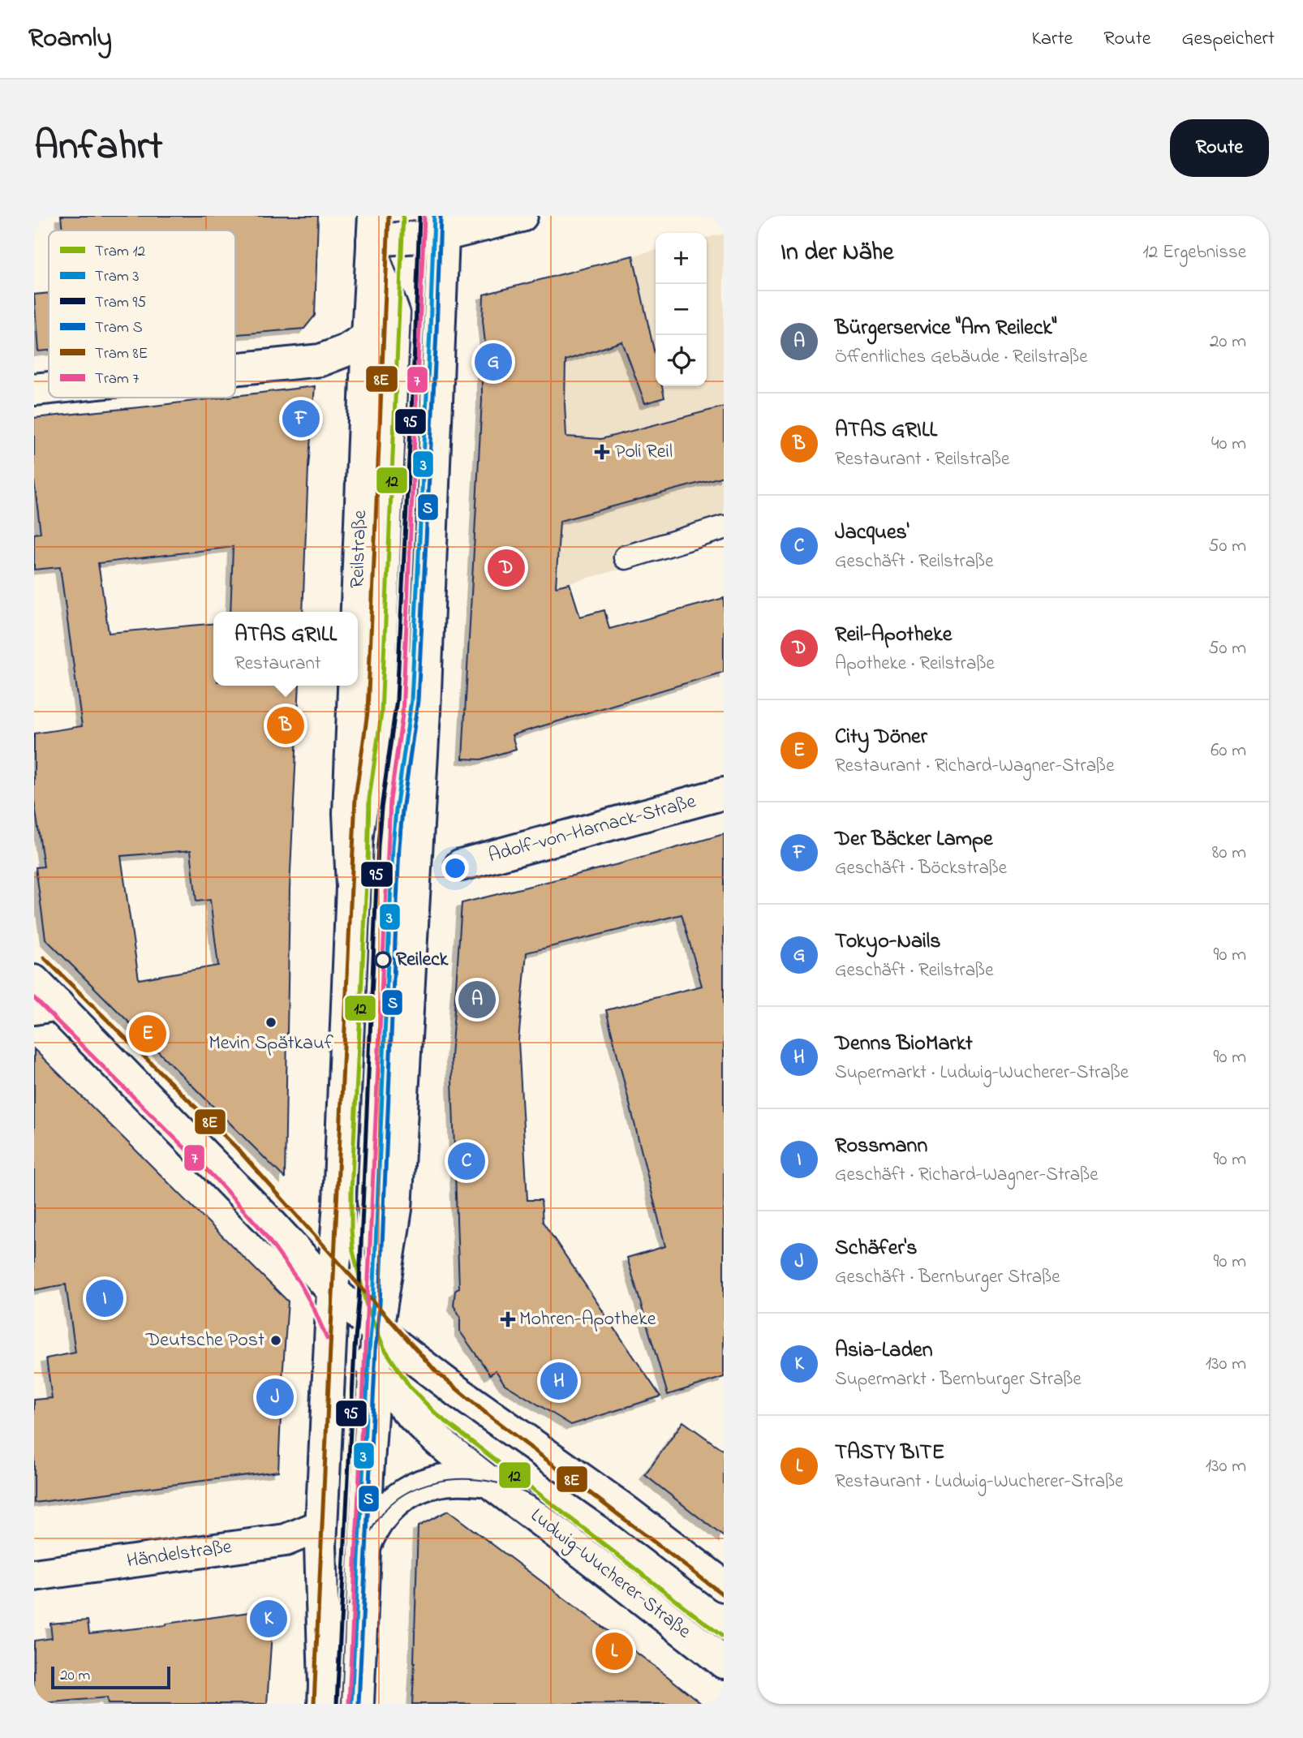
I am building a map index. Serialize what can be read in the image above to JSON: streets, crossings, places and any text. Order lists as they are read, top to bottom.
{
  "streets": {
    "street": [
      "Reilstraße",
      "Adolf-von-Harnack-Straße",
      "Händelstraße",
      "Ludwig-Wucherer-Straße"
    ]
  },
  "crossings": [
    ["Reilstraße", "Händelstraße"],
    ["Reilstraße", "Ludwig-Wucherer-Straße"]
  ],
  "places": {
    "health": ["Poli Reil", "Mohren-Apotheke"],
    "other": ["Reileck", "Mevin Spätkauf", "Deutsche Post"]
  },
  "lines": [
    "tram line 12",
    "tram line 3",
    "tram line 95",
    "tram line 8E",
    "tram line S",
    "tram line 7"
  ],
  "legend": [
    "Tram 12",
    "Tram 3",
    "Tram 95",
    "Tram S",
    "Tram 8E",
    "Tram 7"
  ],
  "scale_bar": "20 m",
  "page": {
    "header": "Roamly",
    "nav": ["Karte", "Route", "Gespeichert"],
    "title": "Anfahrt",
    "buttons": "Route",
    "heading": ["In der Nähe", "12 Ergebnisse"],
    "map_buttons": ["+", "−"],
    "list": [
      {
        "mark": "A",
        "name": "Bürgerservice \"Am Reileck\"",
        "note": "Öffentliches Gebäude · Reilstraße",
        "value": "20 m"
      },
      {
        "mark": "B",
        "name": "ATAS GRILL",
        "note": "Restaurant · Reilstraße",
        "value": "40 m"
      },
      {
        "mark": "C",
        "name": "Jacques'",
        "note": "Geschäft · Reilstraße",
        "value": "50 m"
      },
      {
        "mark": "D",
        "name": "Reil-Apotheke",
        "note": "Apotheke · Reilstraße",
        "value": "50 m"
      },
      {
        "mark": "E",
        "name": "City Döner",
        "note": "Restaurant · Richard-Wagner-Straße",
        "value": "60 m"
      },
      {
        "mark": "F",
        "name": "Der Bäcker Lampe",
        "note": "Geschäft · Böckstraße",
        "value": "80 m"
      },
      {
        "mark": "G",
        "name": "Tokyo-Nails",
        "note": "Geschäft · Reilstraße",
        "value": "90 m"
      },
      {
        "mark": "H",
        "name": "Denns BioMarkt",
        "note": "Supermarkt · Ludwig-Wucherer-Straße",
        "value": "90 m"
      },
      {
        "mark": "I",
        "name": "Rossmann",
        "note": "Geschäft · Richard-Wagner-Straße",
        "value": "90 m"
      },
      {
        "mark": "J",
        "name": "Schäfer's",
        "note": "Geschäft · Bernburger Straße",
        "value": "90 m"
      },
      {
        "mark": "K",
        "name": "Asia-Laden",
        "note": "Supermarkt · Bernburger Straße",
        "value": "130 m"
      },
      {
        "mark": "L",
        "name": "TASTY BITE",
        "note": "Restaurant · Ludwig-Wucherer-Straße",
        "value": "130 m"
      }
    ],
    "pins": [
      "G",
      "F",
      "D",
      "B",
      "A",
      "E",
      "C",
      "I",
      "H",
      "J",
      "K",
      "L"
    ],
    "popup": ["ATAS GRILL", "Restaurant"],
    "scale": "20 m"
  }
}
